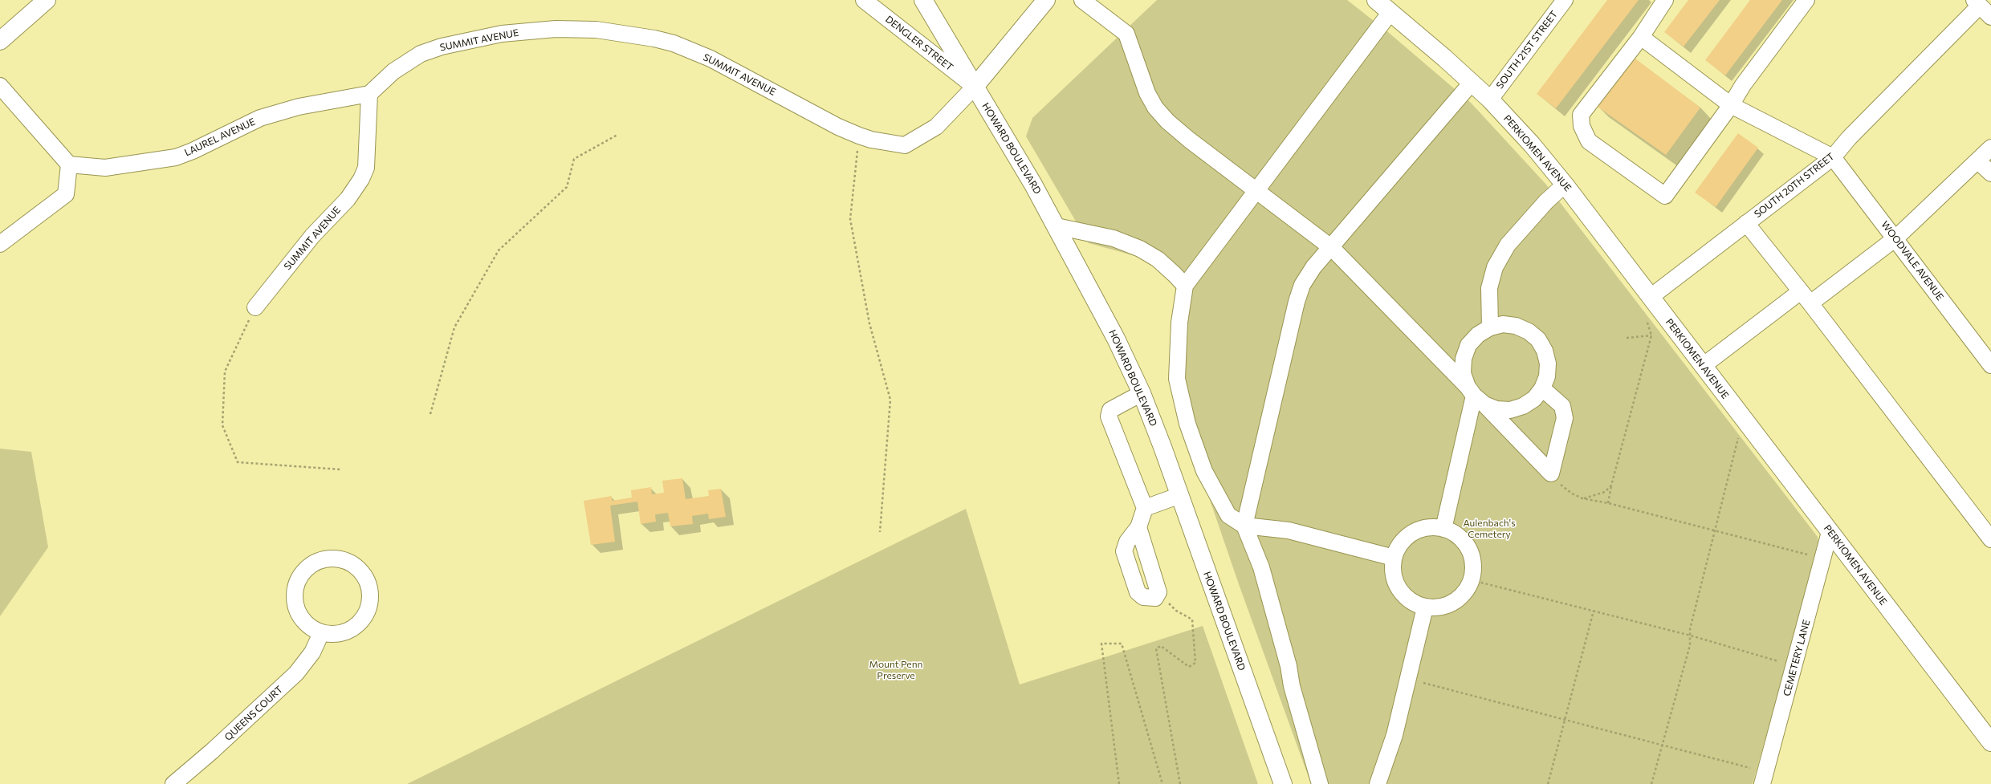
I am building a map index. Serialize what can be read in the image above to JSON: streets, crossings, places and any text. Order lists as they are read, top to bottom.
{
  "streets": {
    "main road": ["HOWARD BOULEVARD", "PERKIOMEN AVENUE"],
    "street": [
      "SUMMIT AVENUE",
      "DENGLER STREET",
      "SOUTH 21ST STREET",
      "LAUREL AVENUE",
      "SOUTH 20TH STREET",
      "WOODVALE AVENUE",
      "CEMETERY LANE",
      "QUEENS COURT"
    ]
  },
  "crossings": [
    ["SUMMIT AVENUE", "DENGLER STREET"],
    ["SUMMIT AVENUE", "LAUREL AVENUE"],
    ["SUMMIT AVENUE", "HOWARD BOULEVARD"],
    ["DENGLER STREET", "HOWARD BOULEVARD"],
    ["SOUTH 21ST STREET", "PERKIOMEN AVENUE"],
    ["PERKIOMEN AVENUE", "SOUTH 20TH STREET"],
    ["PERKIOMEN AVENUE", "CEMETERY LANE"],
    ["SOUTH 20TH STREET", "WOODVALE AVENUE"]
  ],
  "parks": ["Aulenbach's Cemetery", "Mount Penn Preserve"]
}
